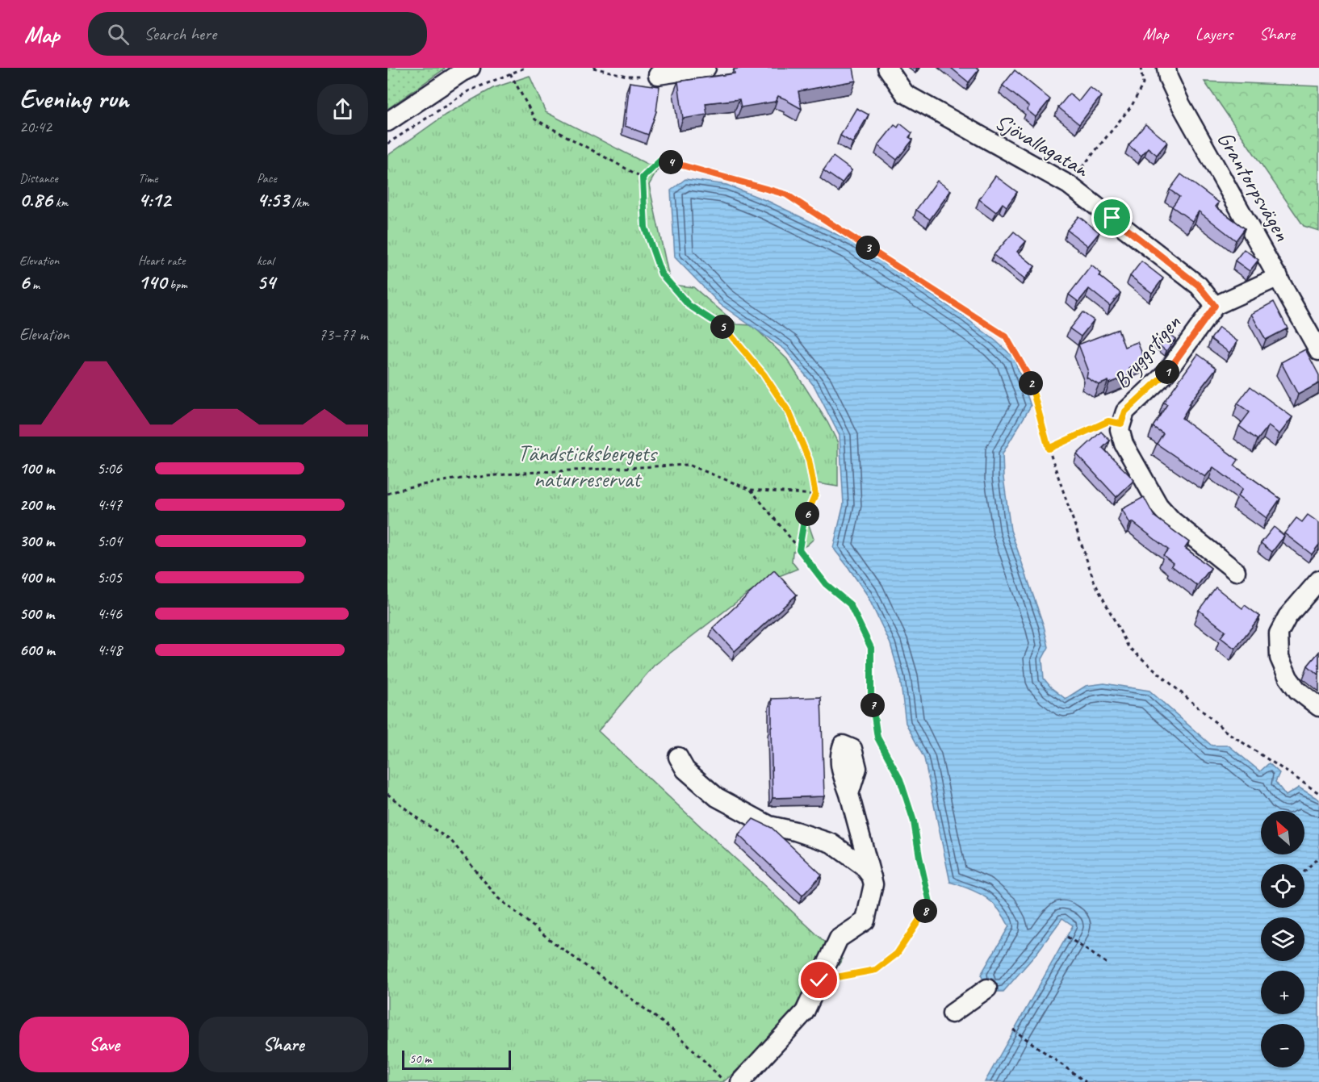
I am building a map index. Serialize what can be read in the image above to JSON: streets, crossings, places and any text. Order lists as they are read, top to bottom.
{
  "streets": {
    "street": ["Sjövallagatan", "Grantorpsvägen", "Bryggstigen"]
  },
  "crossings": [
    ["Sjövallagatan", "Bryggstigen"],
    ["Grantorpsvägen", "Bryggstigen"]
  ],
  "parks": ["Tändsticksbergets naturreservat"],
  "scale_bar": "50 m",
  "north": "top left",
  "page": {
    "header": "Map",
    "search": "Search here",
    "nav": ["Map", "Layers", "Share"],
    "heading": ["Evening run", "20:42"],
    "stats": [
      ["Distance", "0.86 km"],
      ["Time", "4:12"],
      ["Pace", "4:53 /km"],
      ["Elevation", "6 m"],
      ["Heart rate", "140 bpm"],
      ["kcal", "54"]
    ],
    "pins": [
      "4",
      "3",
      "5",
      "1",
      "2",
      "6",
      "7",
      "8"
    ],
    "chart": ["Elevation", "73–77 m"],
    "list": [
      {
        "name": "100 m",
        "note": "5:06"
      },
      {
        "name": "200 m",
        "note": "4:47"
      },
      {
        "name": "300 m",
        "note": "5:04"
      },
      {
        "name": "400 m",
        "note": "5:05"
      },
      {
        "name": "500 m",
        "note": "4:46"
      },
      {
        "name": "600 m",
        "note": "4:48"
      }
    ],
    "map_buttons": ["+", "−"],
    "buttons": ["Save", "Share"],
    "scale": "50 m"
  }
}
